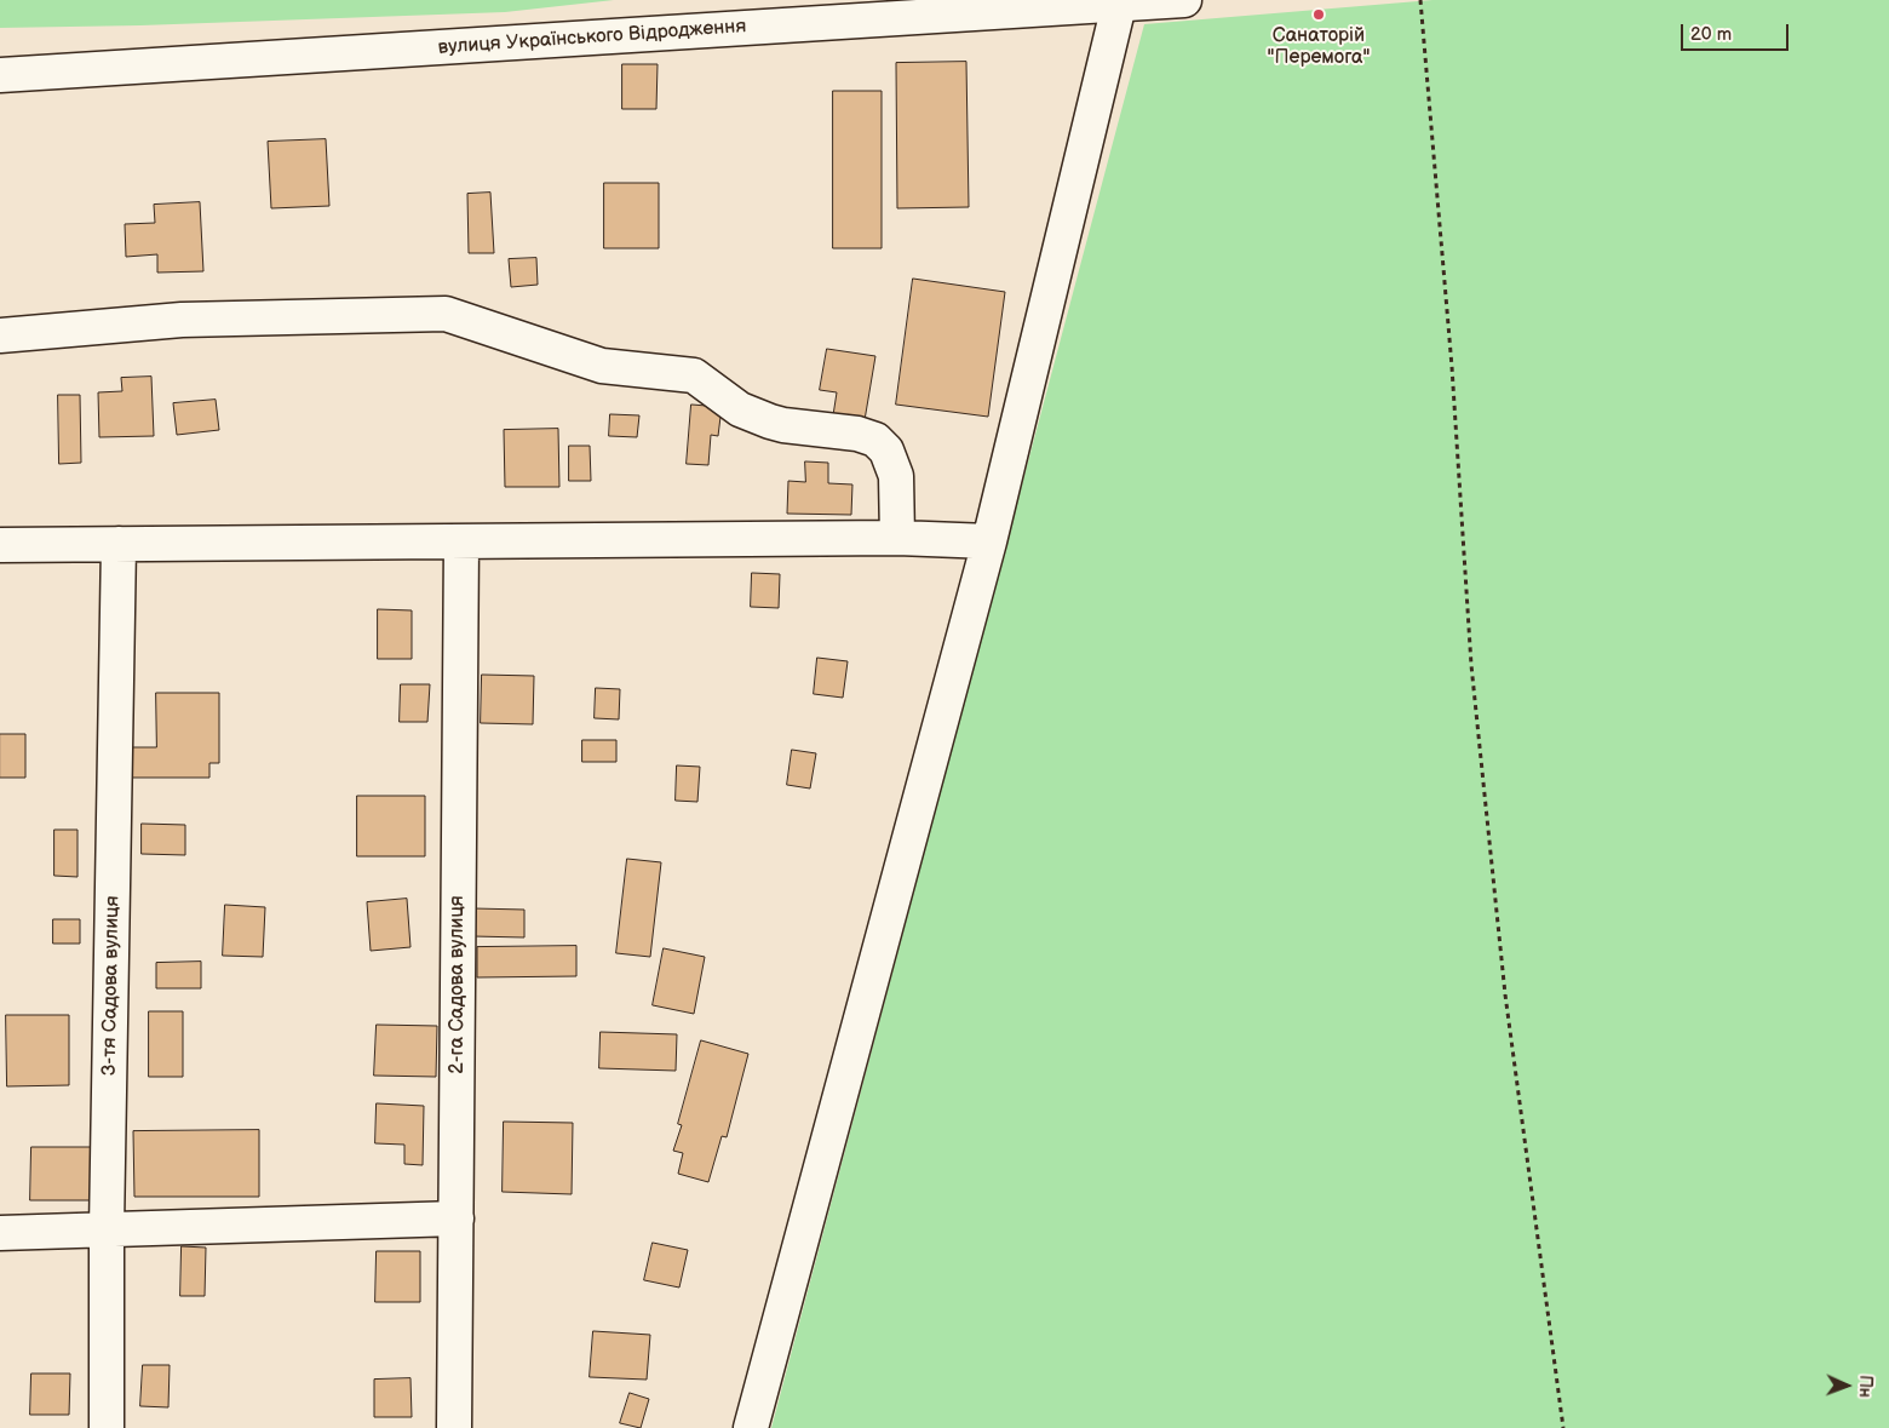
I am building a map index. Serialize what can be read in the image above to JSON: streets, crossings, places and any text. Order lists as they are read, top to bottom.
{
  "streets": {
    "street": ["вулиця Українського Відродження", "2-га Садова вулиця", "3-тя Садова вулиця"]
  },
  "places": ["Санаторій \"Перемога\""],
  "scale_bar": "20 m",
  "north": "right"
}
